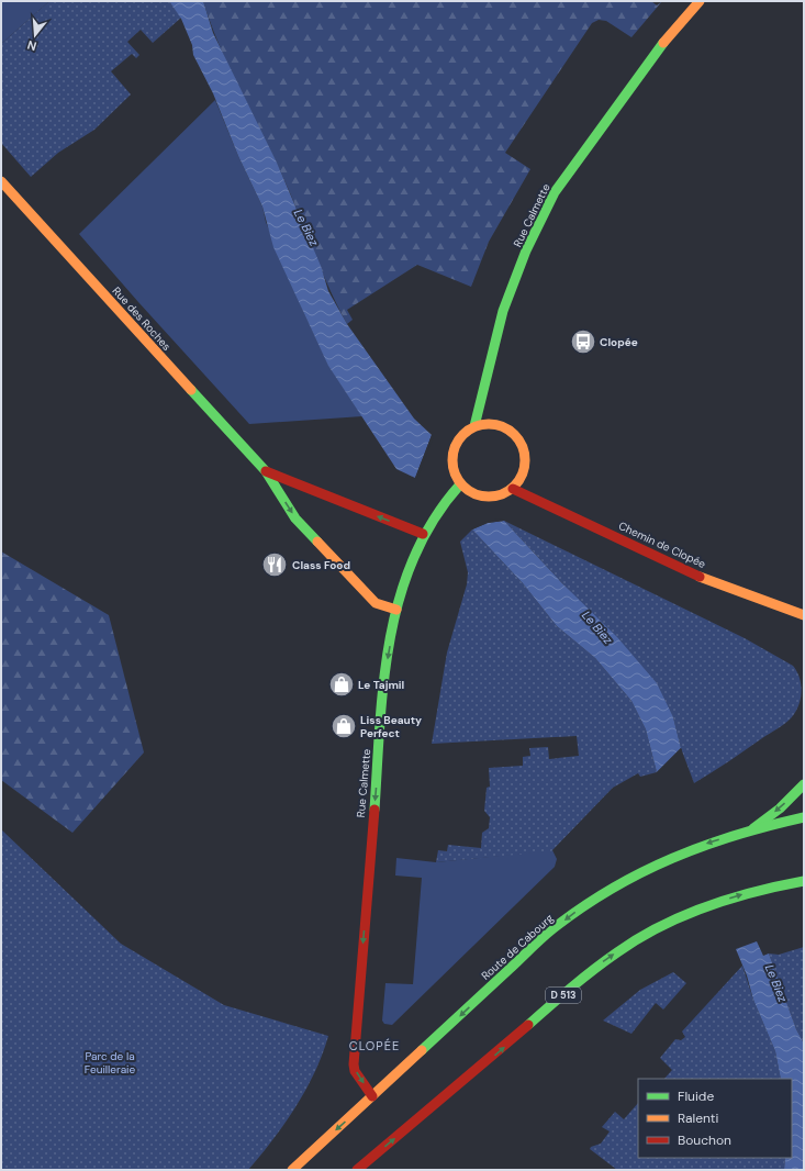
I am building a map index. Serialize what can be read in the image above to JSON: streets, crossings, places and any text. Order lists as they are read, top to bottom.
{
  "streets": {
    "street": [
      "Rue Calmette",
      "Rue des Roches",
      "Chemin de Clopée",
      "Route de Cabourg",
      "D 513"
    ]
  },
  "crossings": [
    ["Rue Calmette", "Rue des Roches"],
    ["Rue Calmette", "Chemin de Clopée"],
    ["Rue Calmette", "Route de Cabourg"]
  ],
  "one_way": ["Rue Calmette"],
  "districts": ["CLOPÉE"],
  "water": ["Le Biez"],
  "parks": ["Parc de la Feuilleraie"],
  "places": {
    "bus stop": ["Clopée"],
    "restaurant": ["Class Food"],
    "shop": ["Le Tajmil", "Liss Beauty Perfect"]
  },
  "legend": ["Fluide", "Ralenti", "Bouchon"],
  "north": "bottom"
}
